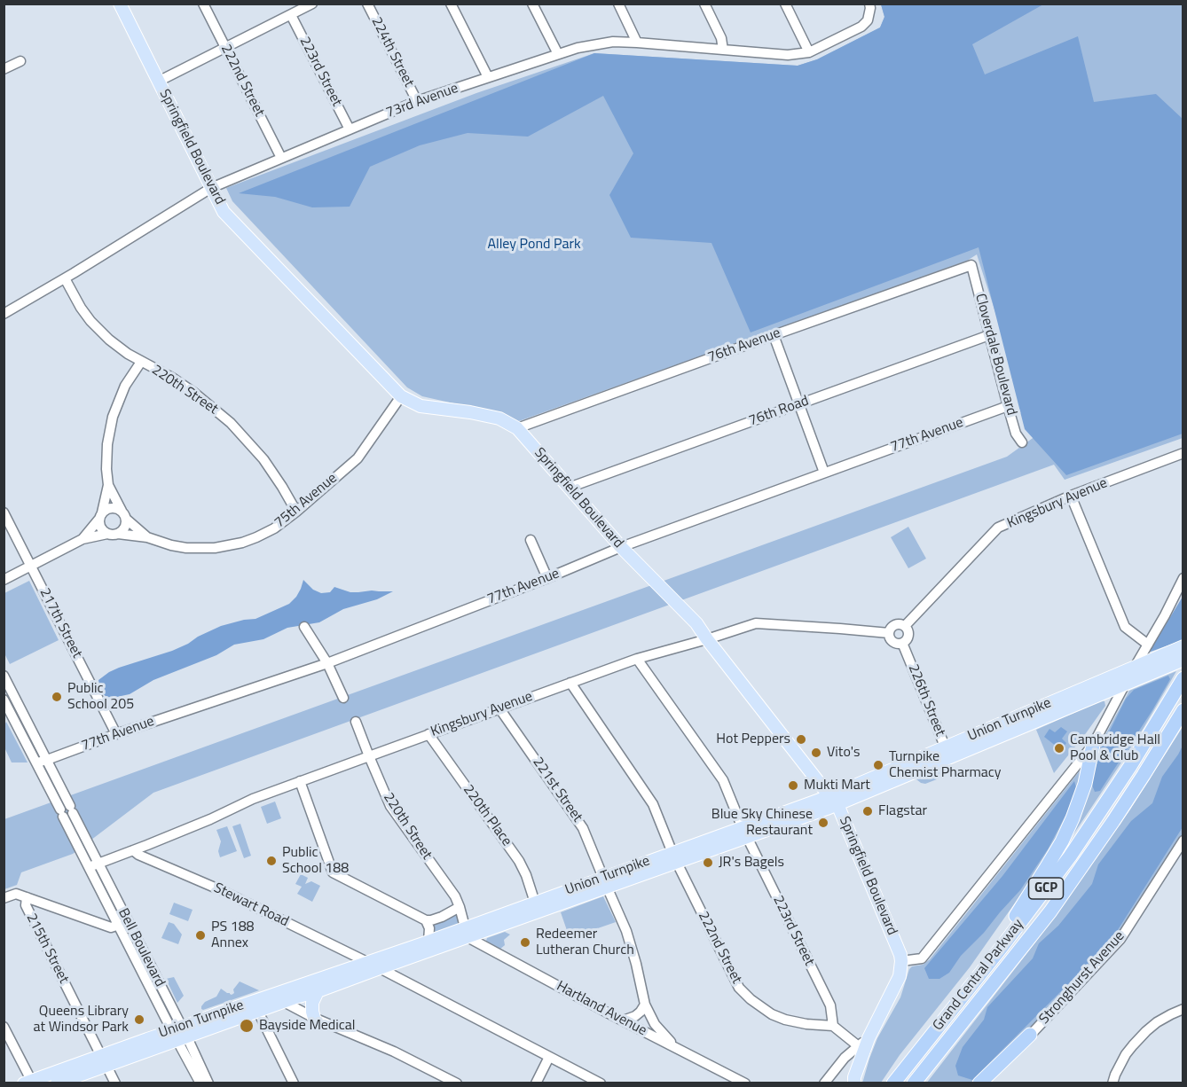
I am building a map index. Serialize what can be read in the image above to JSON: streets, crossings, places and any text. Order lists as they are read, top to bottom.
{
  "streets": {
    "highway": ["GCP", "Grand Central Parkway"],
    "main road": ["Springfield Boulevard", "Union Turnpike"],
    "street": [
      "224th Street",
      "223rd Street",
      "222nd Street",
      "73rd Avenue",
      "76th Avenue",
      "Cloverdale Boulevard",
      "220th Street",
      "76th Road",
      "77th Avenue",
      "75th Avenue",
      "Kingsbury Avenue",
      "217th Street",
      "226th Street",
      "221st Street",
      "220th Place",
      "Stewart Road",
      "Bell Boulevard",
      "215th Street",
      "Stronghurst Avenue",
      "Hartland Avenue"
    ]
  },
  "crossings": [
    ["224th Street", "73rd Avenue"],
    ["223rd Street", "222nd Street"],
    ["223rd Street", "73rd Avenue"],
    ["223rd Street", "Kingsbury Avenue"],
    ["223rd Street", "Union Turnpike"],
    ["222nd Street", "73rd Avenue"],
    ["222nd Street", "Kingsbury Avenue"],
    ["222nd Street", "Union Turnpike"],
    ["73rd Avenue", "Springfield Boulevard"],
    ["73rd Avenue", "220th Street"],
    ["Springfield Boulevard", "76th Avenue"],
    ["Springfield Boulevard", "76th Road"],
    ["Springfield Boulevard", "77th Avenue"],
    ["Springfield Boulevard", "75th Avenue"],
    ["Springfield Boulevard", "Kingsbury Avenue"],
    ["Springfield Boulevard", "Union Turnpike"],
    ["76th Avenue", "Cloverdale Boulevard"],
    ["Cloverdale Boulevard", "76th Road"],
    ["Cloverdale Boulevard", "77th Avenue"],
    ["220th Street", "75th Avenue"],
    ["220th Street", "Kingsbury Avenue"],
    ["220th Street", "Union Turnpike"],
    ["220th Street", "Hartland Avenue"],
    ["77th Avenue", "217th Street"],
    ["77th Avenue", "Bell Boulevard"],
    ["Kingsbury Avenue", "226th Street"],
    ["Kingsbury Avenue", "221st Street"],
    ["Kingsbury Avenue", "220th Place"],
    ["Kingsbury Avenue", "Stewart Road"],
    ["Kingsbury Avenue", "Bell Boulevard"],
    ["226th Street", "Union Turnpike"],
    ["Union Turnpike", "221st Street"],
    ["Union Turnpike", "220th Place"],
    ["Union Turnpike", "Stewart Road"],
    ["Union Turnpike", "Bell Boulevard"],
    ["Union Turnpike", "215th Street"],
    ["Union Turnpike", "Hartland Avenue"],
    ["221st Street", "Hartland Avenue"]
  ],
  "parks": ["Alley Pond Park"],
  "places": [
    "Public School 205",
    "Hot Peppers",
    "Cambridge Hall Pool & Club",
    "Vito's",
    "Turnpike Chemist Pharmacy",
    "Mukti Mart",
    "Flagstar",
    "Blue Sky Chinese Restaurant",
    "Public School 188",
    "JR's Bagels",
    "PS 188 Annex",
    "Redeemer Lutheran Church",
    "Queens Library at Windsor Park",
    "Bayside Medical"
  ]
}
